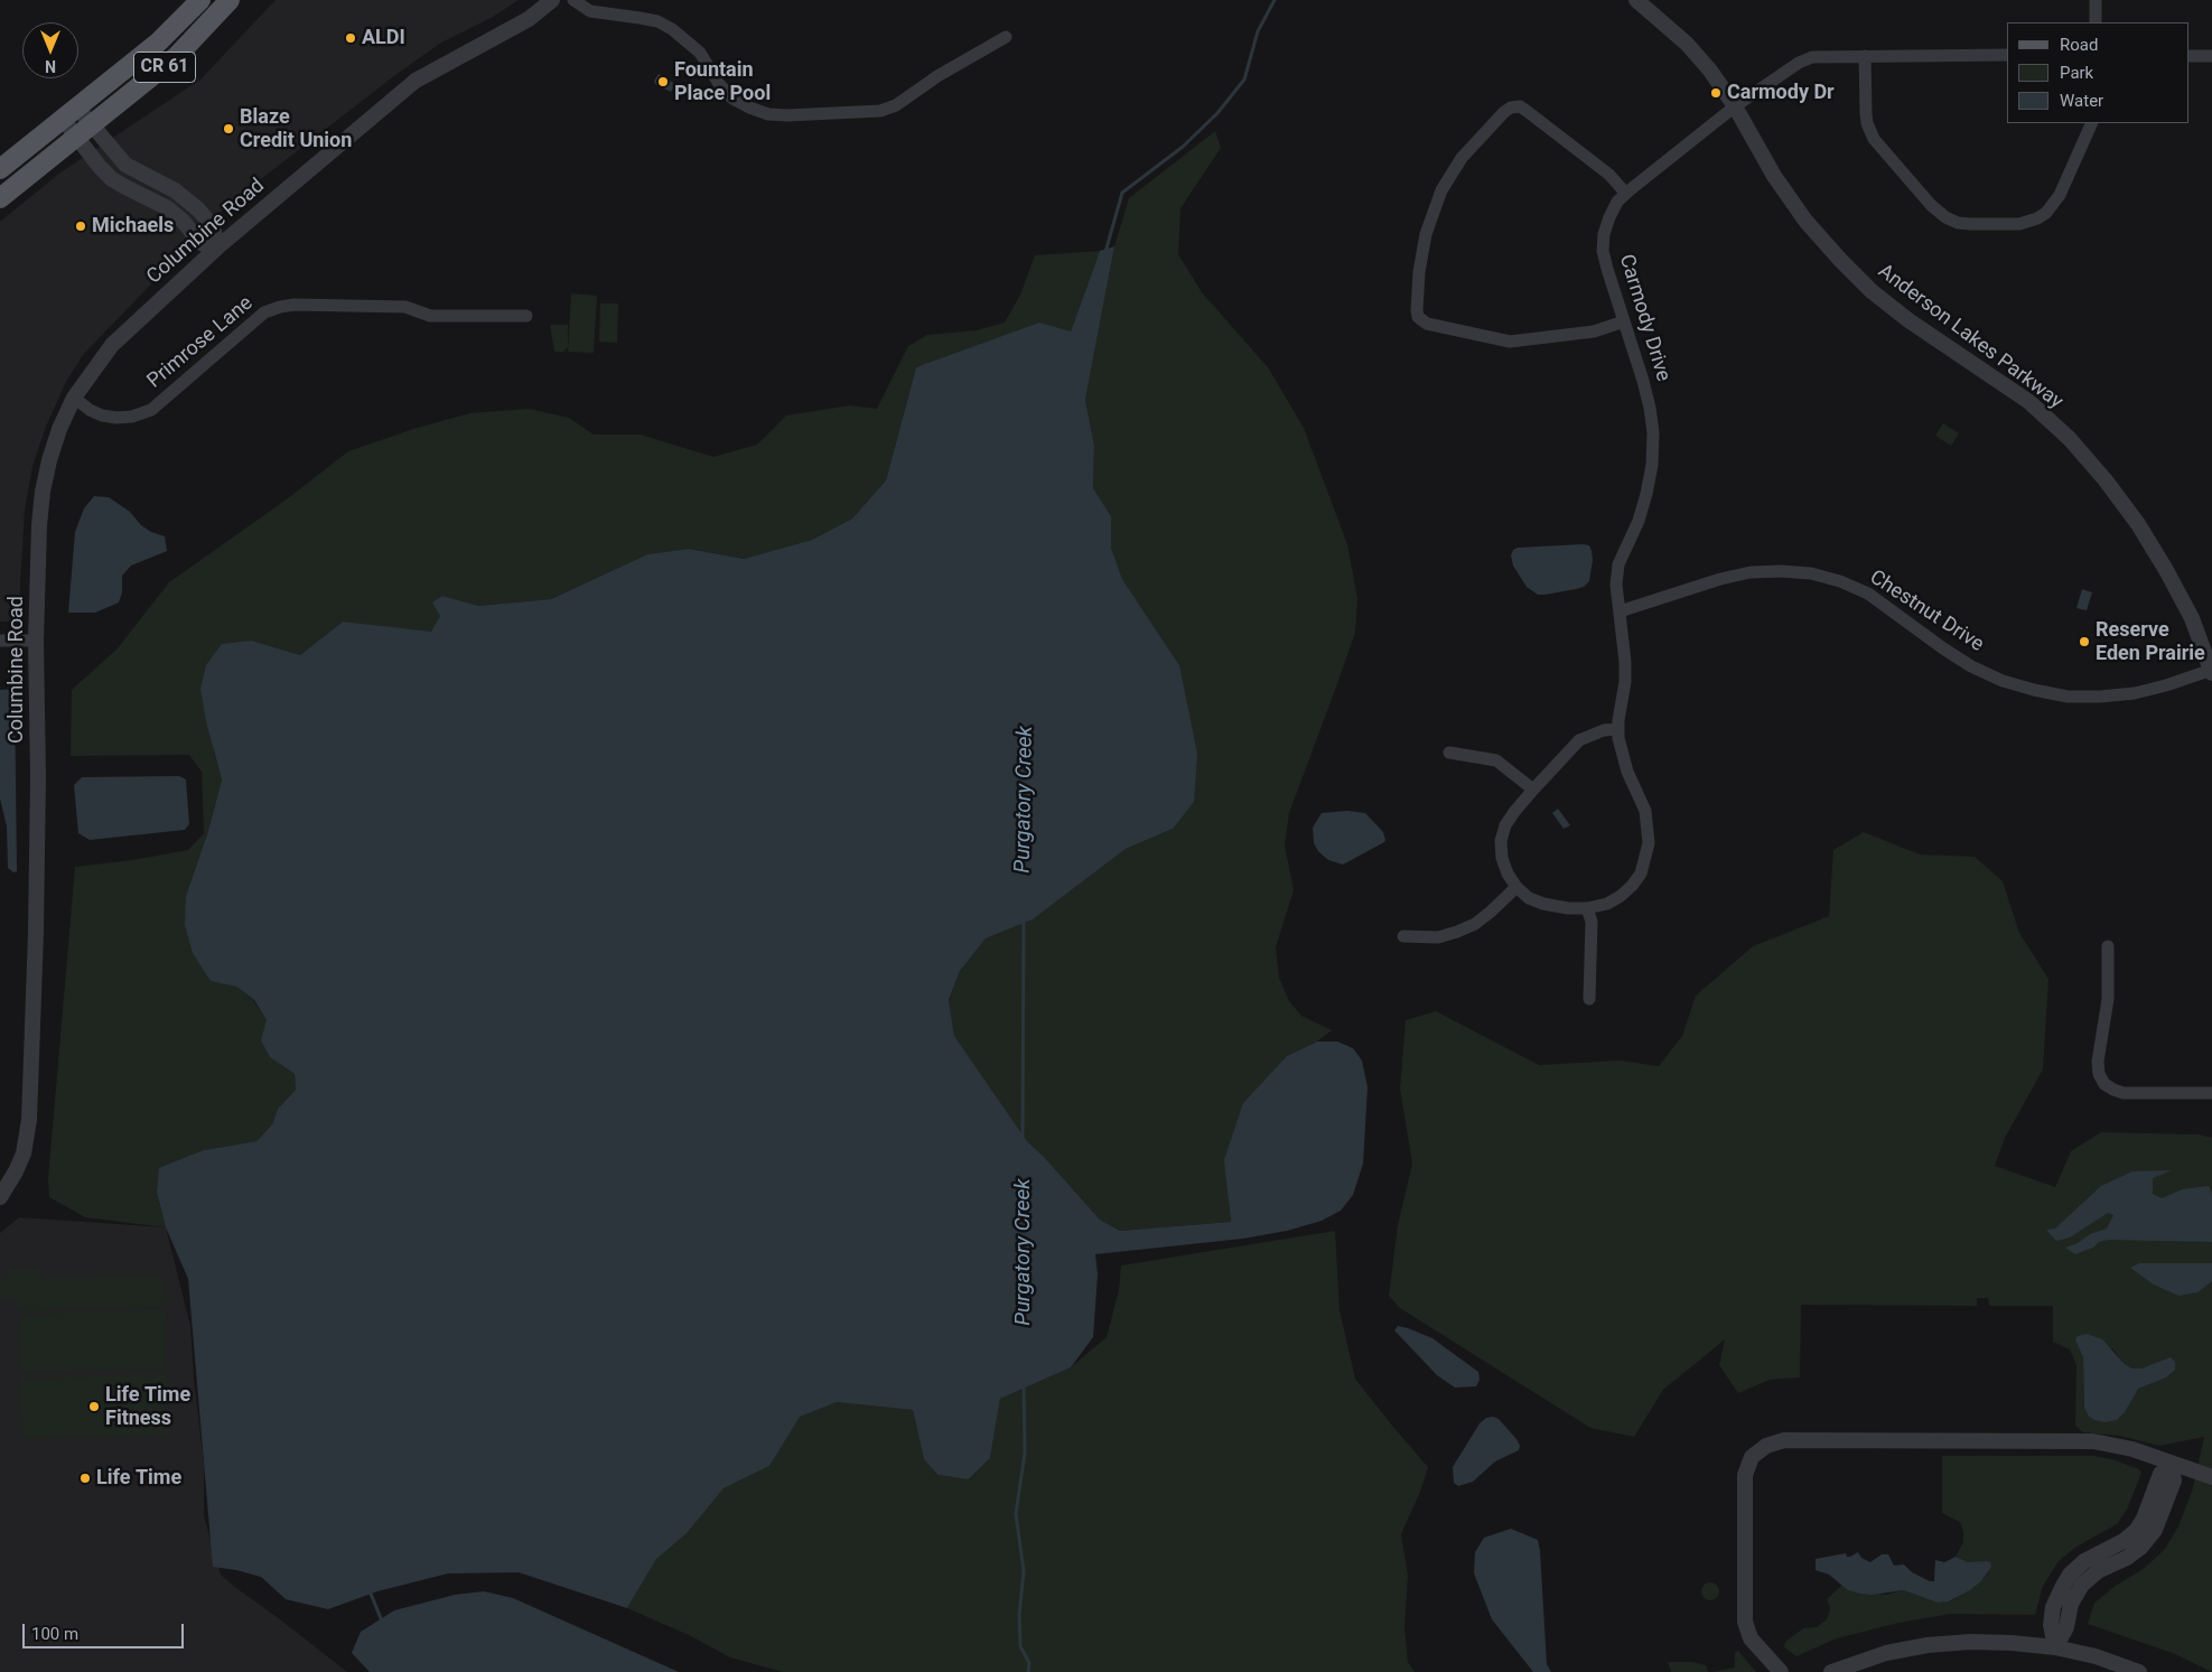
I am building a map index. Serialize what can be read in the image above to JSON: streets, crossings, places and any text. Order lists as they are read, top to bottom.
{
  "streets": {
    "main road": ["CR 61"],
    "street": [
      "Columbine Road",
      "Carmody Drive",
      "Anderson Lakes Parkway",
      "Primrose Lane",
      "Chestnut Drive"
    ]
  },
  "crossings": [
    ["Columbine Road", "Primrose Lane"],
    ["Carmody Drive", "Anderson Lakes Parkway"],
    ["Carmody Drive", "Chestnut Drive"],
    ["Anderson Lakes Parkway", "Chestnut Drive"]
  ],
  "water": ["Purgatory Creek"],
  "places": [
    "ALDI",
    "Fountain Place Pool",
    "Carmody Dr",
    "Blaze Credit Union",
    "Michaels",
    "Reserve Eden Prairie",
    "Life Time Fitness",
    "Life Time"
  ],
  "legend": ["Road", "Park", "Water"],
  "scale_bar": "100 m",
  "north": "bottom"
}
